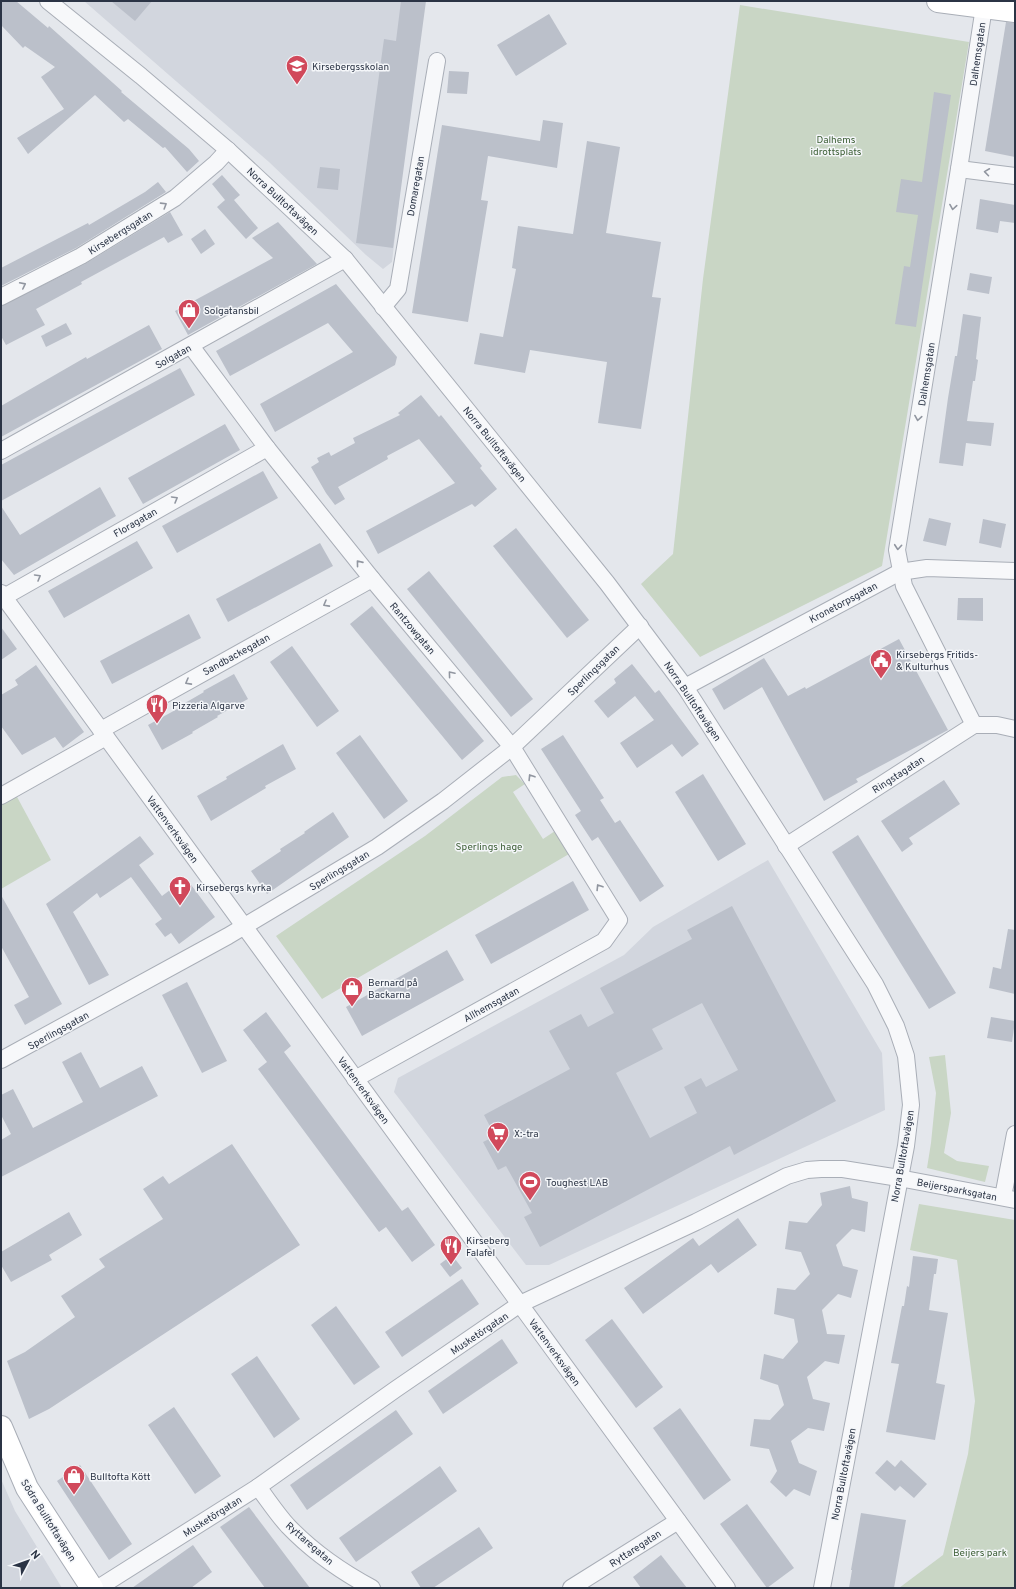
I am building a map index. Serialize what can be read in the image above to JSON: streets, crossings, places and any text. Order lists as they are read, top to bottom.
{
  "streets": {
    "street": [
      "Dalhemsgatan",
      "Domaregatan",
      "Norra Bulltoftavägen",
      "Kirsebergsgatan",
      "Solgatan",
      "Floragatan",
      "Kronetorpsgatan",
      "Rantzowgatan",
      "Sandbackegatan",
      "Sperlingsgatan",
      "Ringstagatan",
      "Vattenverksvägen",
      "Allhemsgatan",
      "Beijersparksgatan",
      "Musketörgatan",
      "Södra Bulltoftavägen",
      "Ryttaregatan"
    ]
  },
  "crossings": [
    ["Dalhemsgatan", "Kronetorpsgatan"],
    ["Dalhemsgatan", "Ringstagatan"],
    ["Domaregatan", "Norra Bulltoftavägen"],
    ["Norra Bulltoftavägen", "Kirsebergsgatan"],
    ["Norra Bulltoftavägen", "Solgatan"],
    ["Norra Bulltoftavägen", "Kronetorpsgatan"],
    ["Norra Bulltoftavägen", "Sperlingsgatan"],
    ["Norra Bulltoftavägen", "Ringstagatan"],
    ["Norra Bulltoftavägen", "Beijersparksgatan"],
    ["Norra Bulltoftavägen", "Musketörgatan"],
    ["Solgatan", "Rantzowgatan"],
    ["Floragatan", "Rantzowgatan"],
    ["Floragatan", "Vattenverksvägen"],
    ["Rantzowgatan", "Sandbackegatan"],
    ["Rantzowgatan", "Sperlingsgatan"],
    ["Rantzowgatan", "Allhemsgatan"],
    ["Sandbackegatan", "Vattenverksvägen"],
    ["Sperlingsgatan", "Vattenverksvägen"],
    ["Vattenverksvägen", "Allhemsgatan"],
    ["Vattenverksvägen", "Musketörgatan"],
    ["Vattenverksvägen", "Ryttaregatan"],
    ["Beijersparksgatan", "Musketörgatan"],
    ["Musketörgatan", "Ryttaregatan"]
  ],
  "one_way": [
    "Dalhemsgatan",
    "Kirsebergsgatan",
    "Floragatan",
    "Rantzowgatan",
    "Sandbackegatan"
  ],
  "parks": ["Dalhems idrottsplats", "Sperlings hage", "Beijers park"],
  "places": {
    "school or university": ["Kirsebergsskolan"],
    "shop": ["Solgatansbil", "Bernard på Backarna", "Bulltofta Kött"],
    "public building": ["Kirsebergs Fritids- & Kulturhus"],
    "restaurant": ["Pizzeria Algarve", "Kirseberg Falafel"],
    "church": ["Kirsebergs kyrka"],
    "supermarket": ["X:-tra"],
    "sports": ["Toughest LAB"]
  },
  "north": "top right"
}
